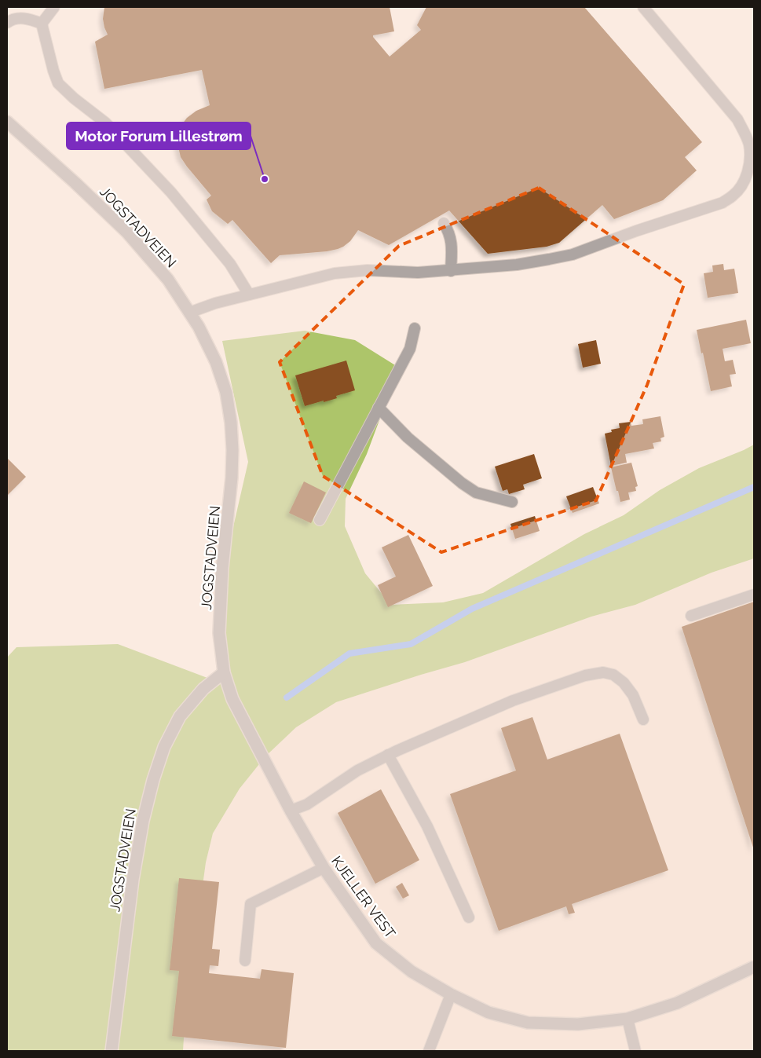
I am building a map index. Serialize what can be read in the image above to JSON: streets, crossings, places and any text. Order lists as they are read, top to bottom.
{
  "streets": {
    "street": ["JOGSTADVEIEN", "KJELLER VEST"]
  },
  "crossings": [
    ["JOGSTADVEIEN", "KJELLER VEST"]
  ],
  "places": ["Motor Forum Lillestrøm"]
}
